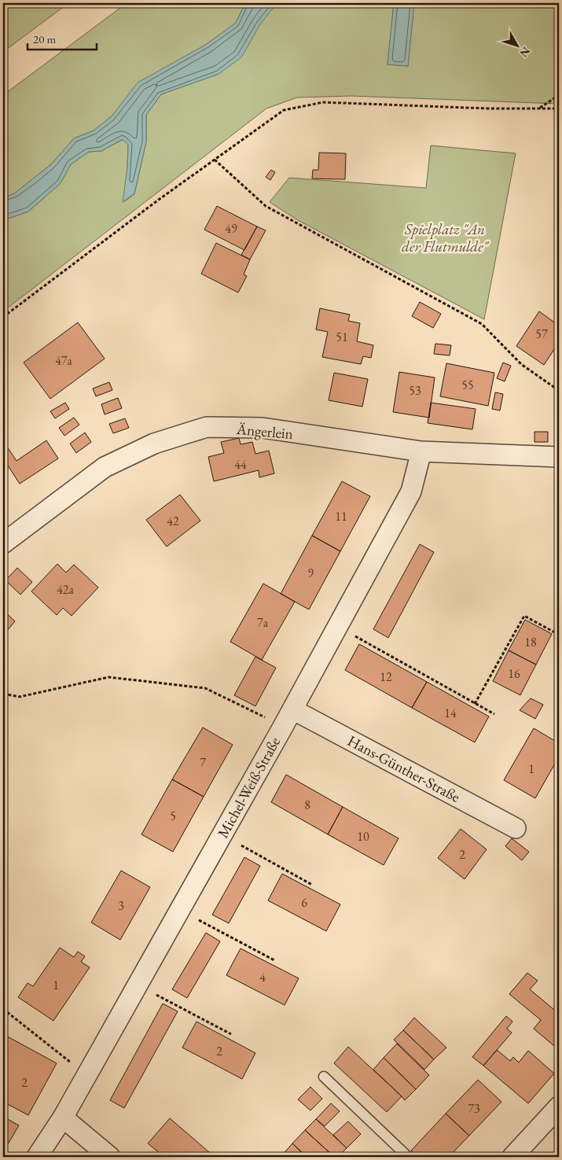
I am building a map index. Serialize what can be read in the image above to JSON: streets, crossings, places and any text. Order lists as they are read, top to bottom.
{
  "streets": {
    "street": ["Ängerlein", "Hans-Günther-Straße", "Michel-Weiß-Straße"]
  },
  "crossings": [
    ["Ängerlein", "Michel-Weiß-Straße"],
    ["Hans-Günther-Straße", "Michel-Weiß-Straße"]
  ],
  "parks": ["Spielplatz \"An der Flutmulde\""],
  "house_numbers": [
    "49",
    "57",
    "51",
    "47a",
    "55",
    "53",
    "44",
    "11",
    "42",
    "9",
    "42a",
    "7a",
    "18",
    "16",
    "12",
    "14",
    "7",
    "1",
    "8",
    "5",
    "10",
    "2",
    "6",
    "3",
    "4",
    "1",
    "2",
    "2",
    "73"
  ],
  "scale_bar": "20 m",
  "north": "bottom right"
}
